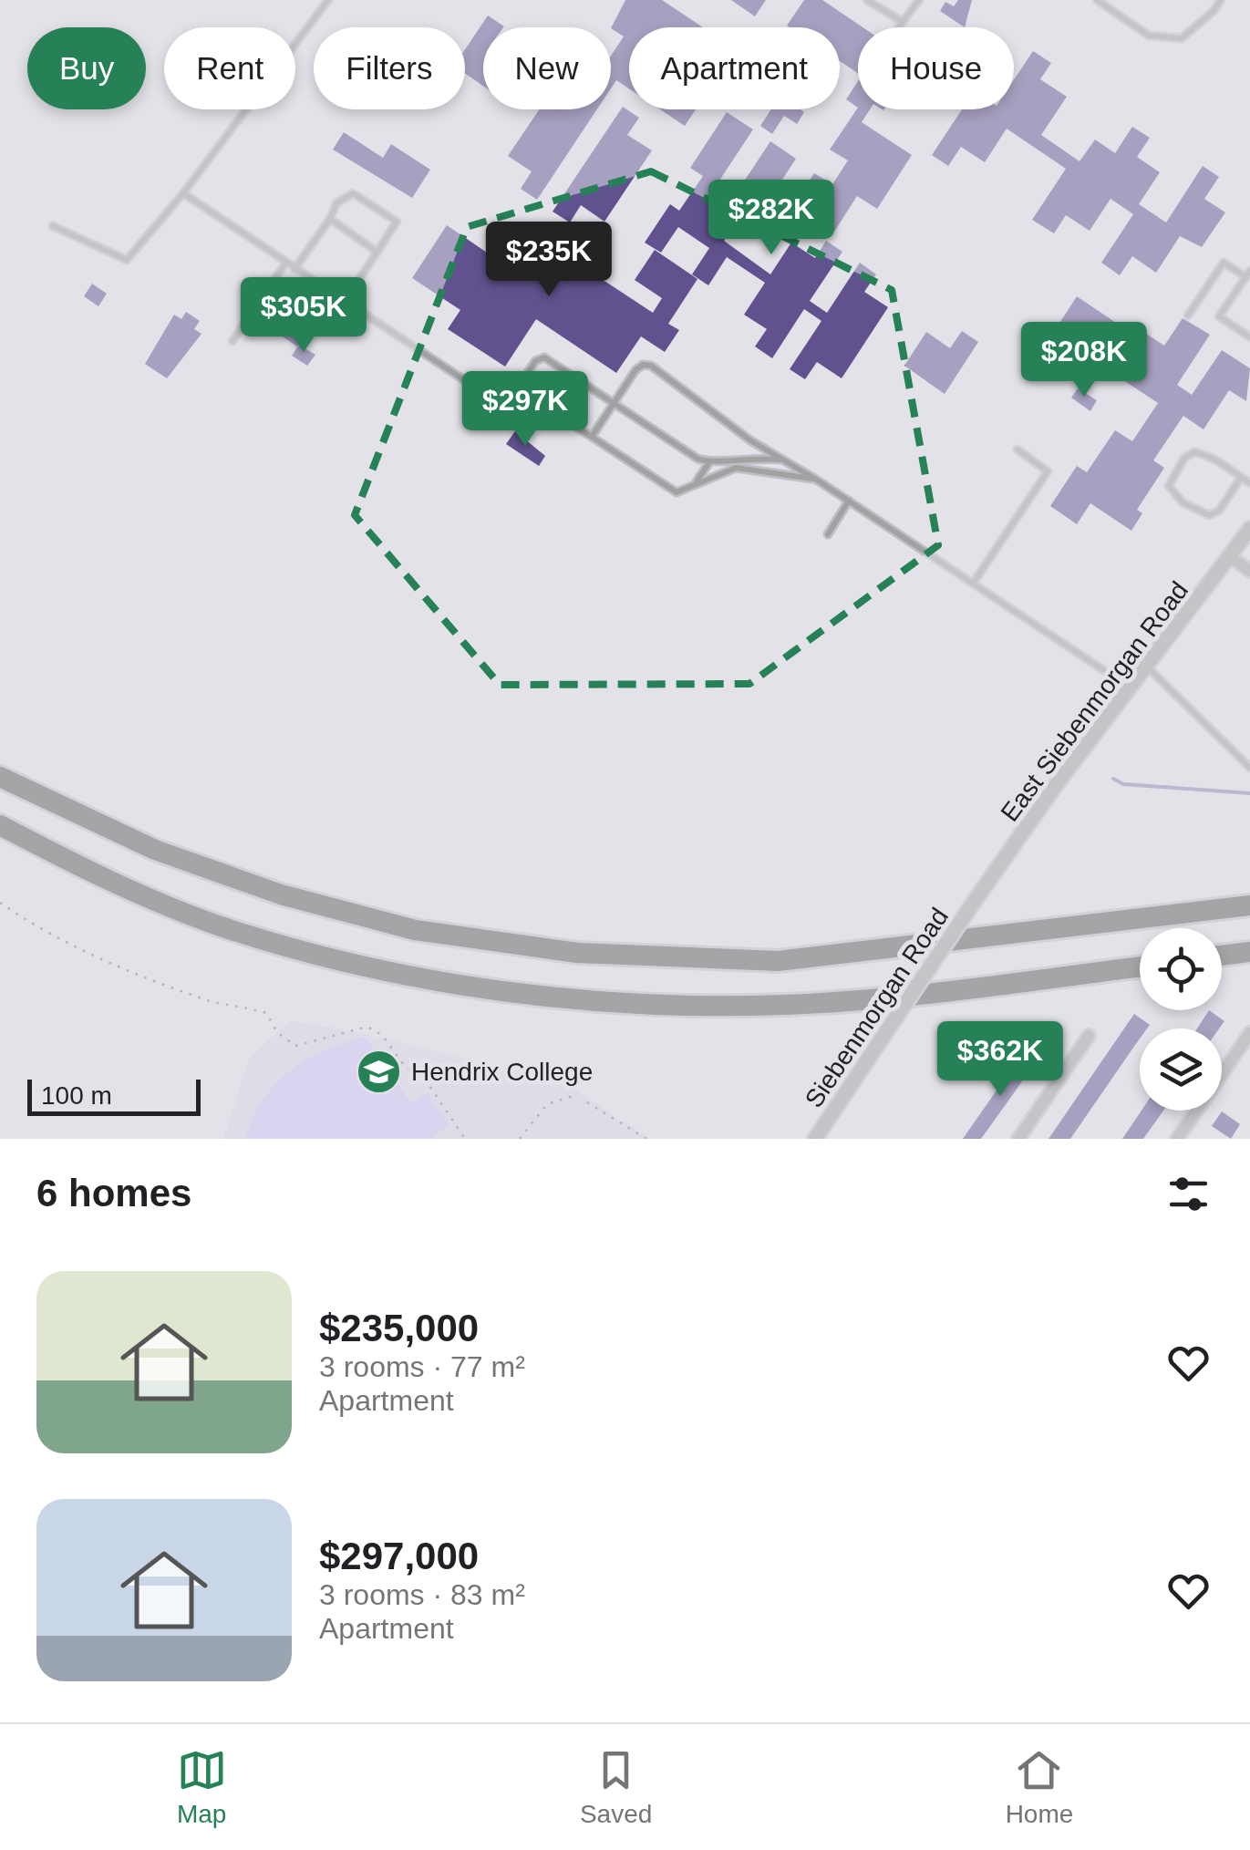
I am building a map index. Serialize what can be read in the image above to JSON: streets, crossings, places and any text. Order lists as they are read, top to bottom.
{
  "streets": {
    "street": ["East Siebenmorgan Road", "Siebenmorgan Road"]
  },
  "crossings": [
    ["East Siebenmorgan Road", "Siebenmorgan Road"]
  ],
  "places": {
    "school or university": ["Hendrix College"]
  },
  "scale_bar": "100 m",
  "page": {
    "chip": [
      "Buy",
      "Rent",
      "Filters",
      "New",
      "Apartment",
      "House"
    ],
    "price": [
      "$282K",
      "$235K",
      "$305K",
      "$208K",
      "$297K",
      "$362K"
    ],
    "scale": "100 m",
    "heading": "6 homes",
    "list": [
      {
        "name": "$235,000",
        "note": "3 rooms · 77 m² · Apartment"
      },
      {
        "name": "$297,000",
        "note": "3 rooms · 83 m² · Apartment"
      }
    ],
    "tabs": ["Map", "Saved", "Home"]
  }
}
